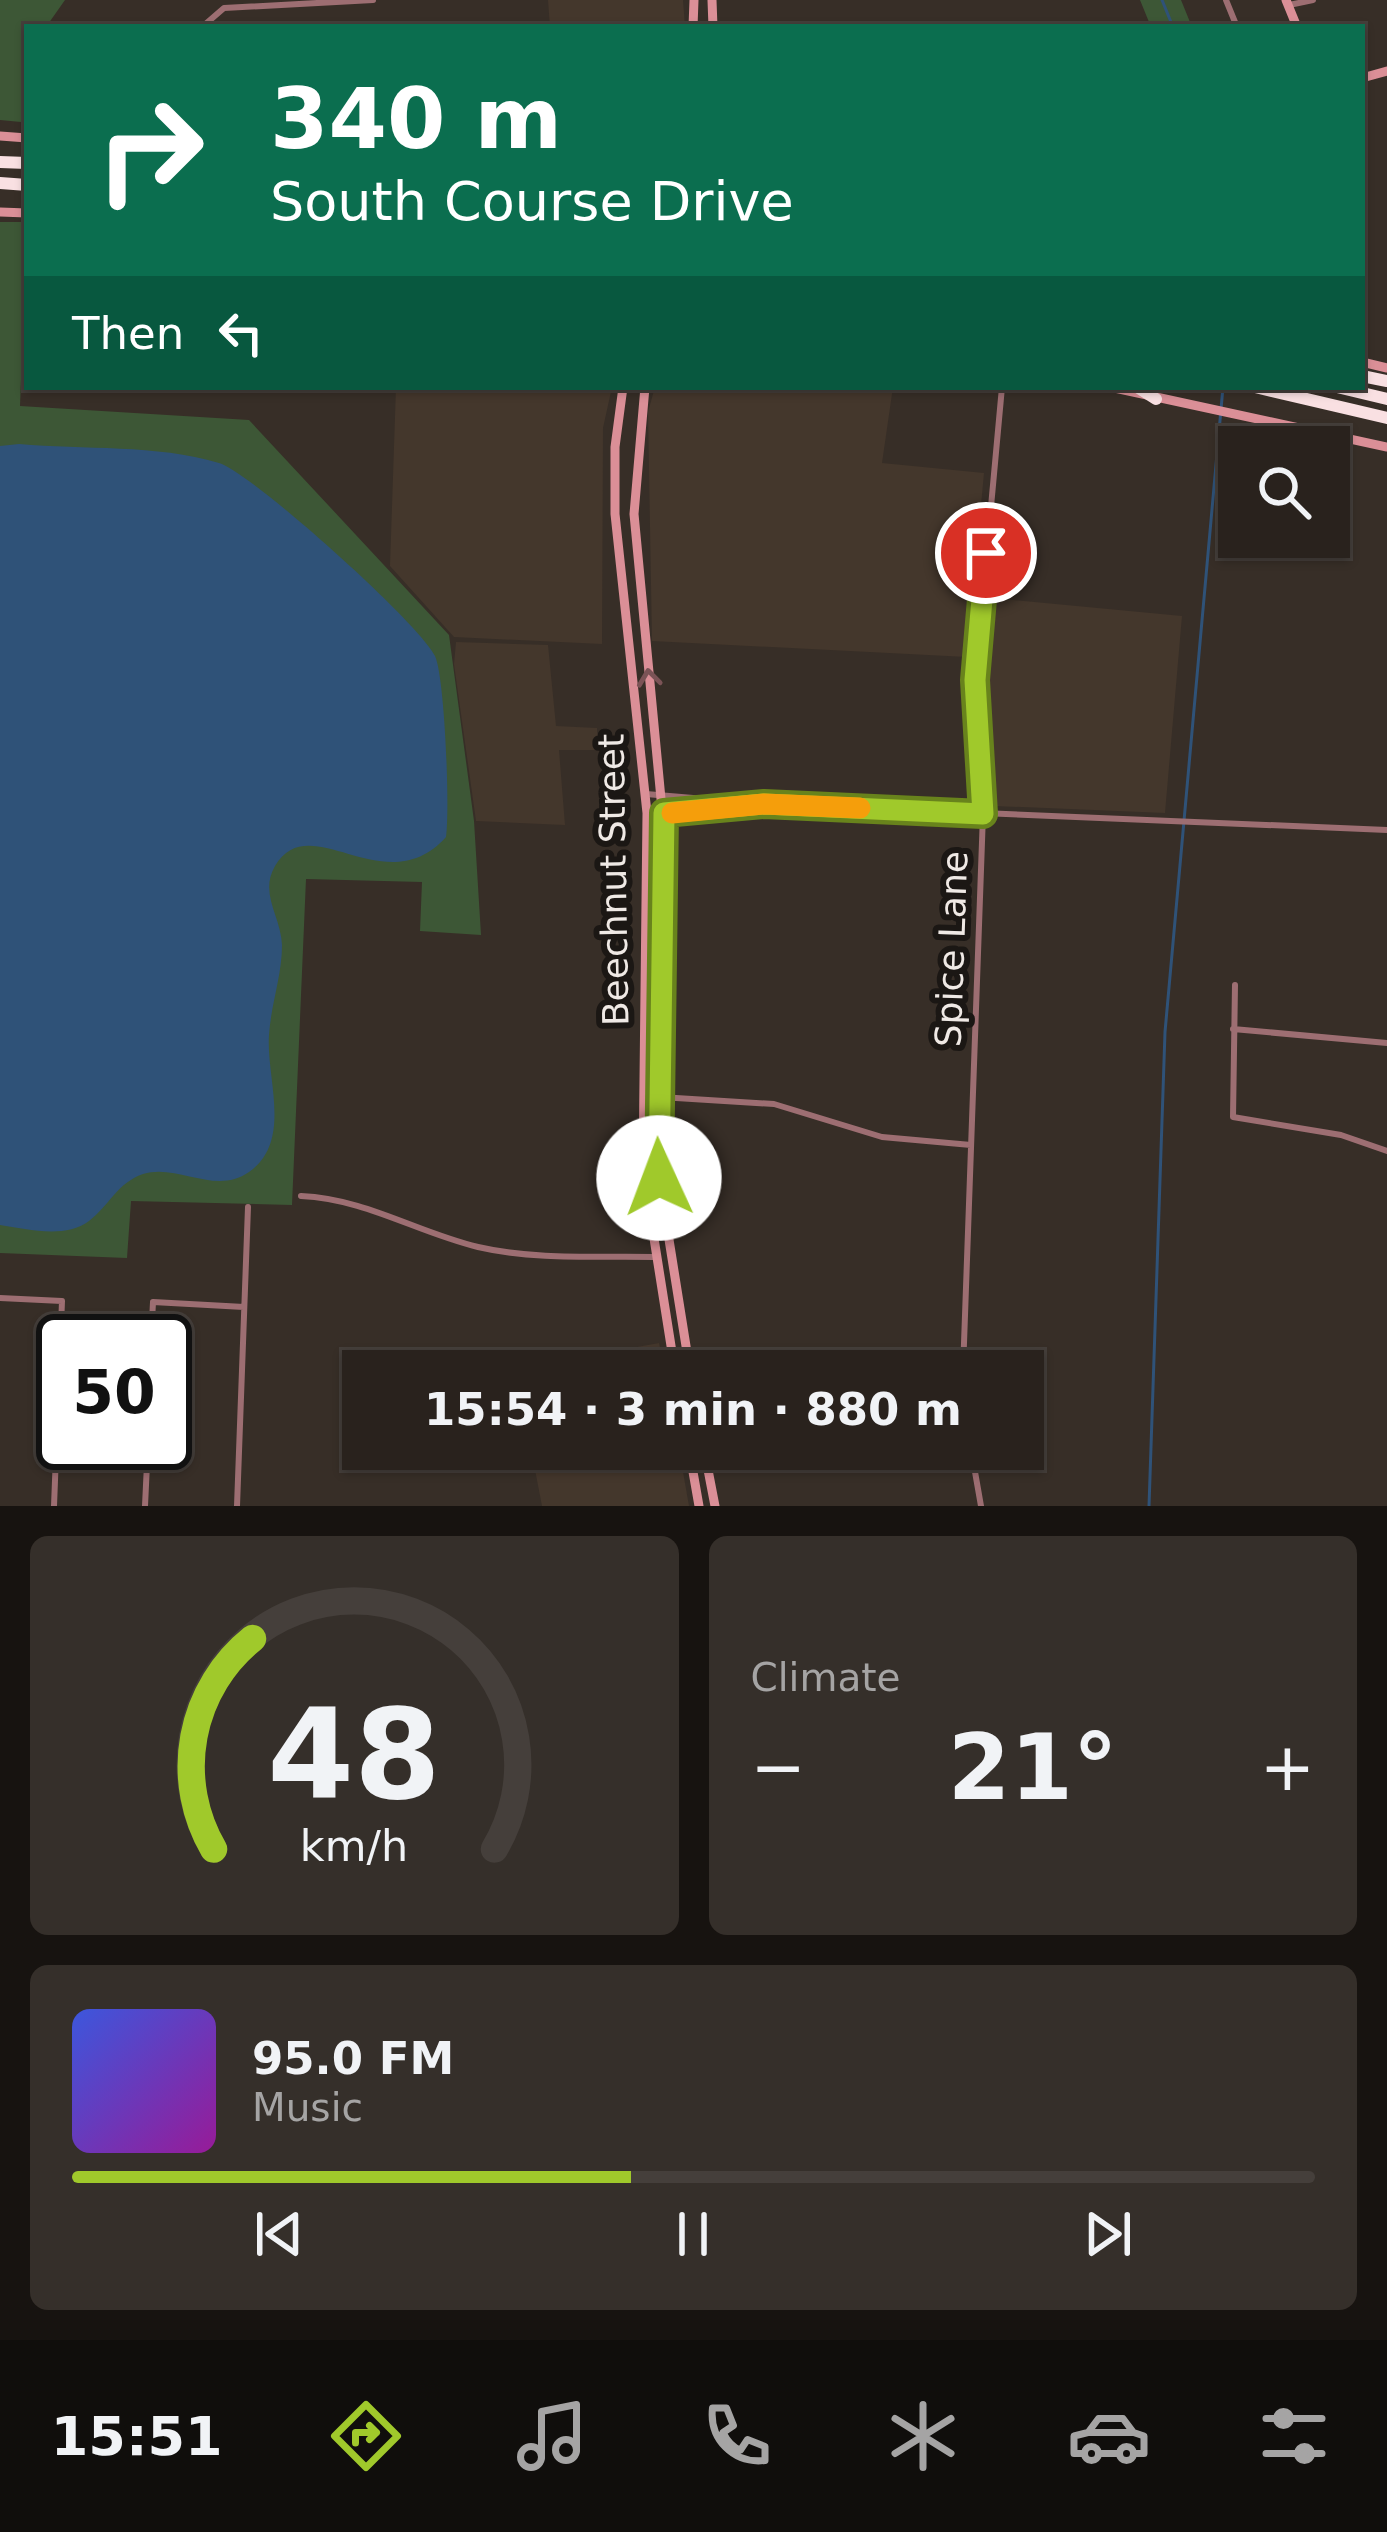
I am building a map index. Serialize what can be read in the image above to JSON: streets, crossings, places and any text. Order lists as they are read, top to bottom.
{
  "streets": {
    "main road": ["Beechnut Street"],
    "street": ["Spice Lane"]
  },
  "page": {
    "turn": ["340 m", "South Course Drive"],
    "then": "Then",
    "limit": "50",
    "trip": "15:54 · 3 min · 880 m",
    "tile": "Climate",
    "heat": ["−", "21°", "+"],
    "song": ["95.0 FM", "Music"],
    "tabs": "15:51",
    "gauge": ["48", "km/h"]
  }
}
